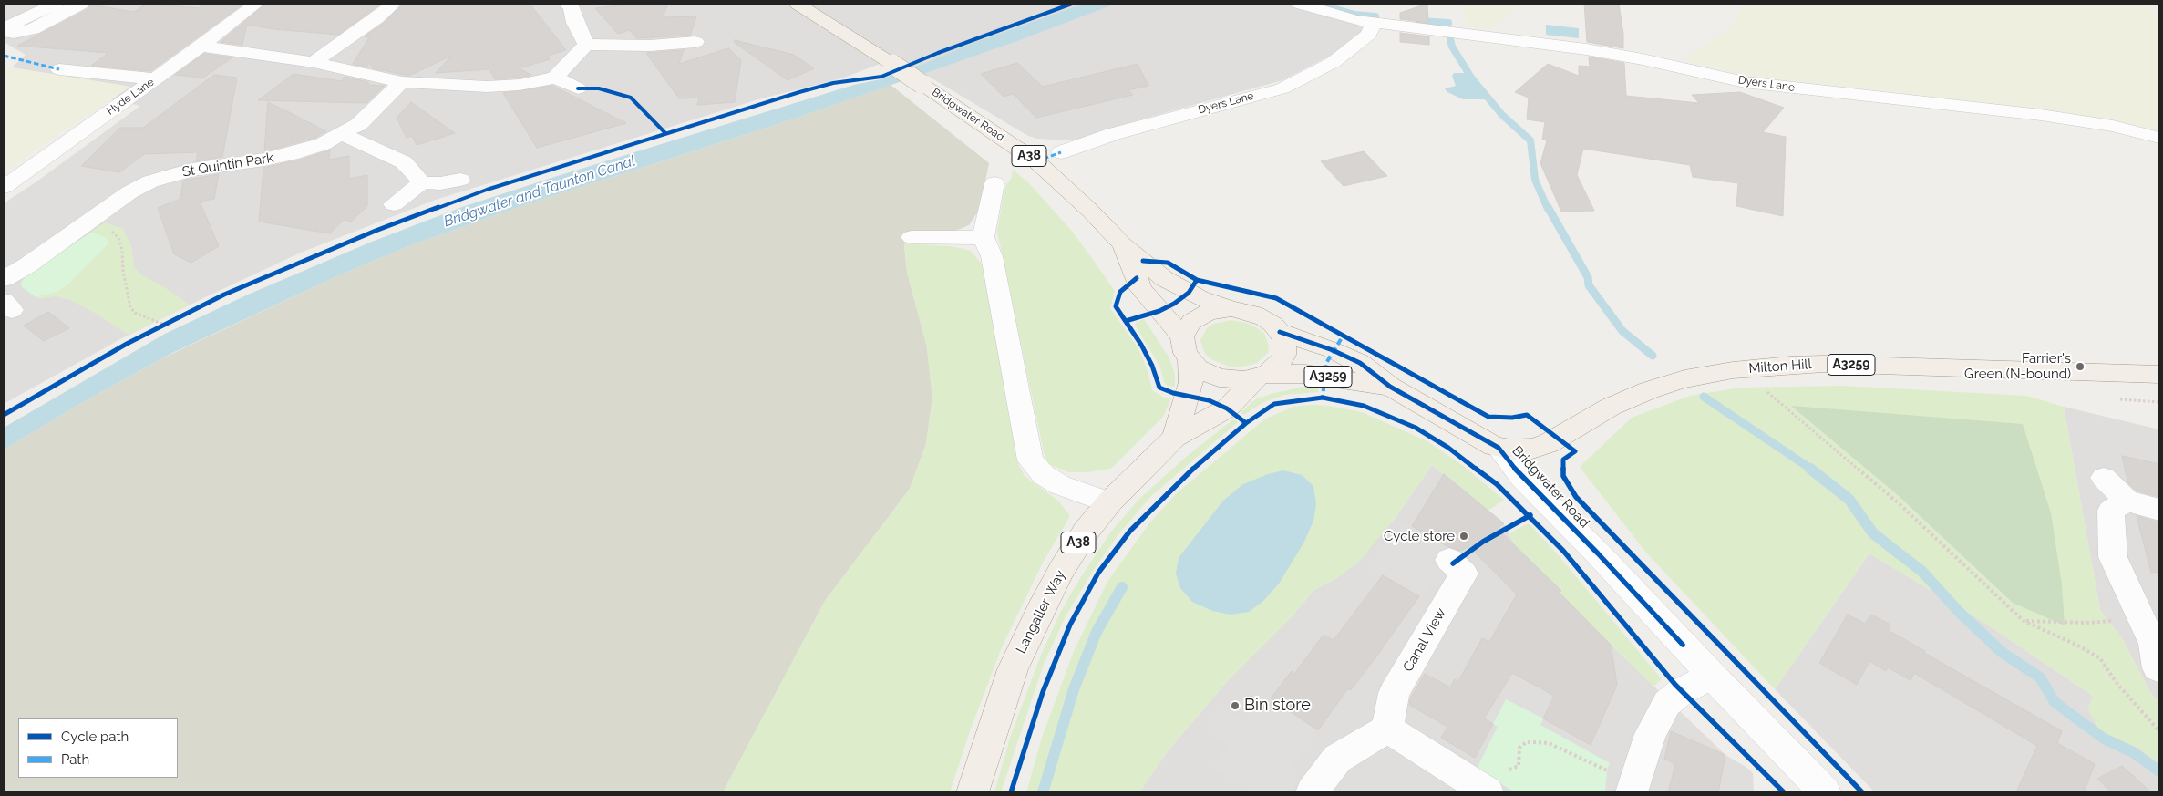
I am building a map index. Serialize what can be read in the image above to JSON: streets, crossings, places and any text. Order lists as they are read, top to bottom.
{
  "streets": {
    "main road": [
      "Bridgwater Road",
      "A38",
      "A3259",
      "Milton Hill",
      "Langaller Way"
    ],
    "street": [
      "Dyers Lane",
      "Hyde Lane",
      "St Quintin Park",
      "Canal View"
    ]
  },
  "crossings": [
    ["Bridgwater Road", "A38"],
    ["Bridgwater Road", "Milton Hill"],
    ["Bridgwater Road", "Langaller Way"],
    ["A38", "Langaller Way"]
  ],
  "water": ["Bridgwater and Taunton Canal"],
  "places": ["Farrier's Green (N-bound)", "Cycle store", "Bin store"],
  "legend": ["Cycle path", "Path"]
}
